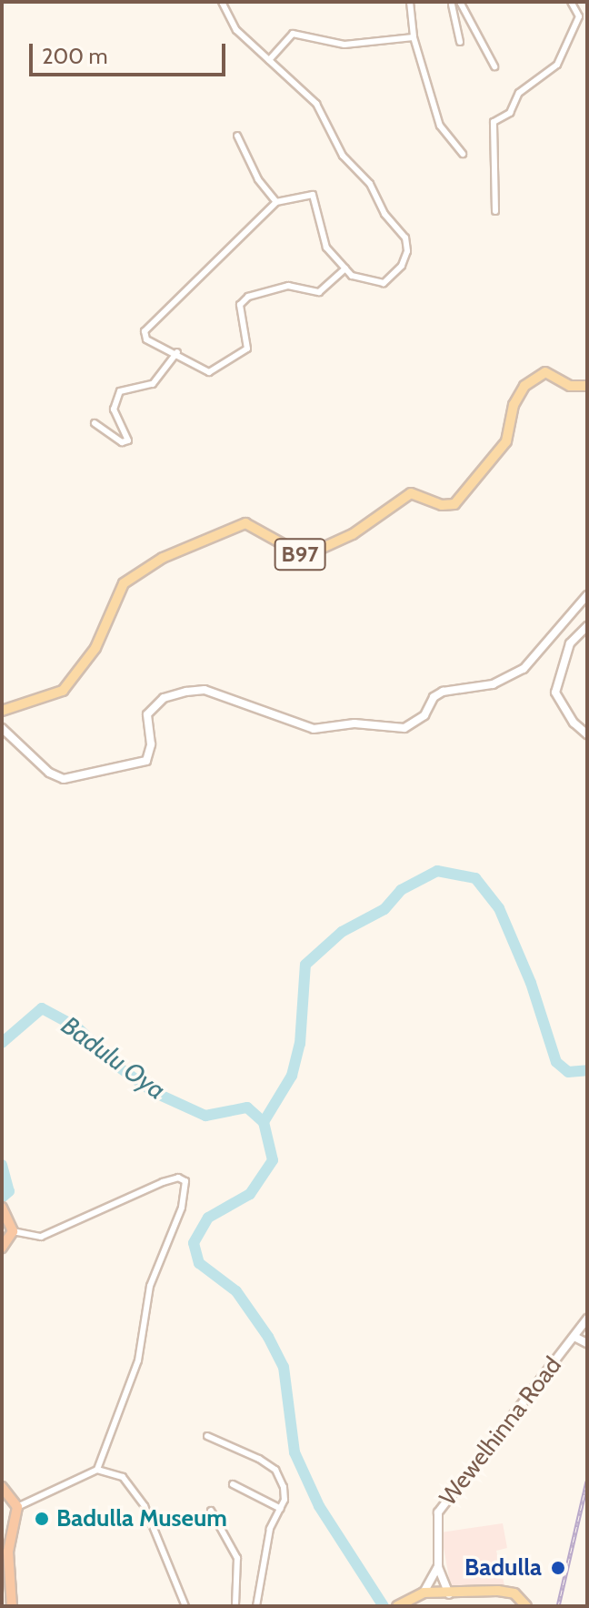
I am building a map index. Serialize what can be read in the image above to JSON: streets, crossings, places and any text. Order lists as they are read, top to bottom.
{
  "streets": {
    "main road": ["B97"],
    "street": ["Wewelhinna Road"]
  },
  "water": ["Badulu Oya"],
  "places": ["Badulla Museum", "Badulla"],
  "scale_bar": "200 m"
}
